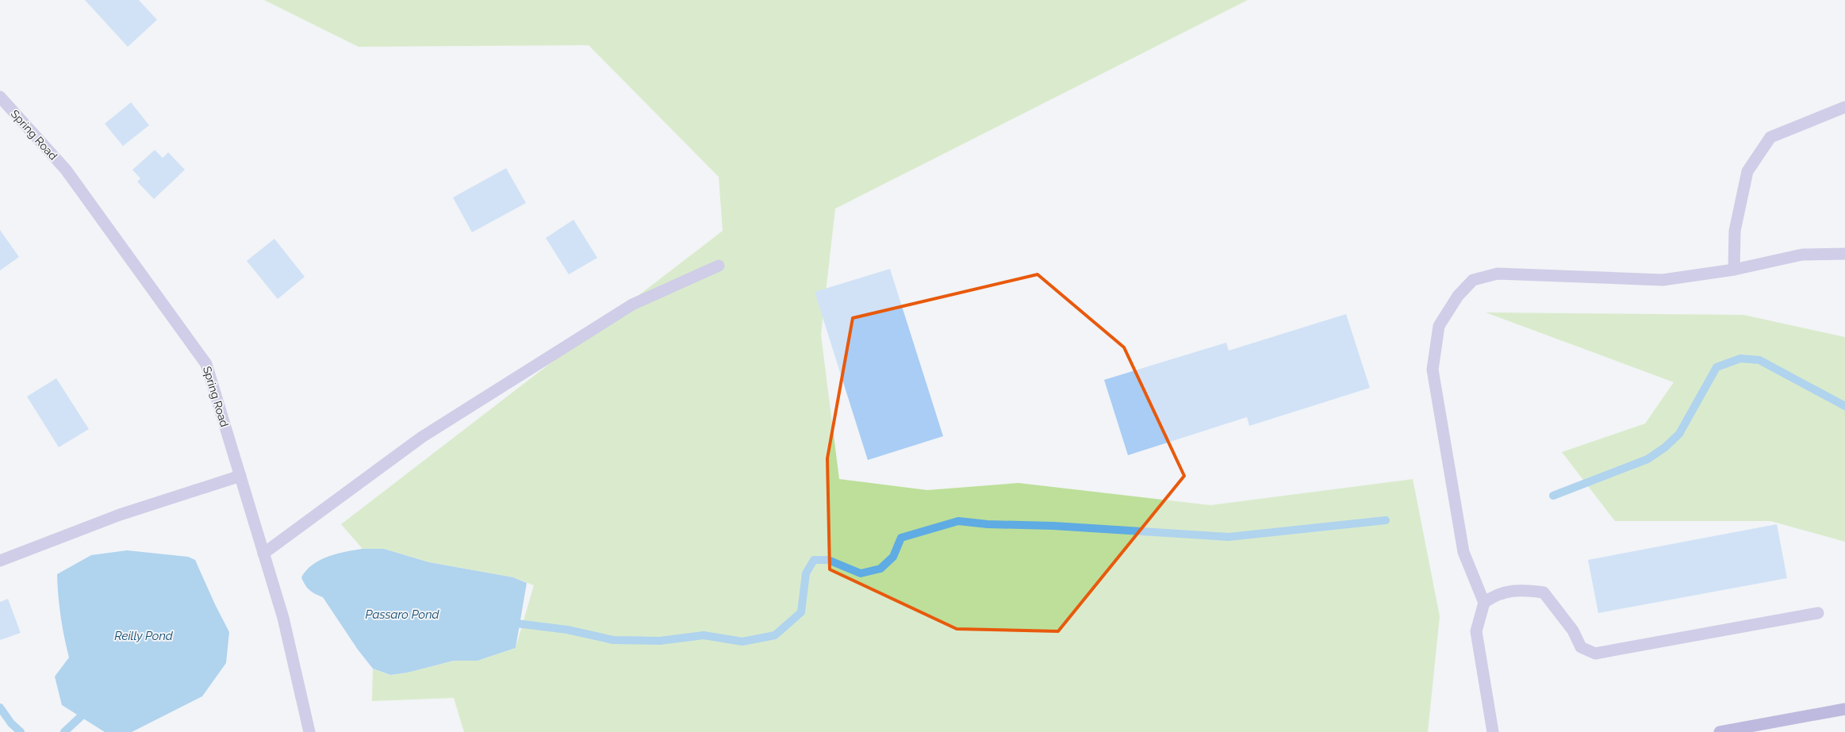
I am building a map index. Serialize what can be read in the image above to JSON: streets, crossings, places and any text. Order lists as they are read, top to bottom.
{
  "streets": {
    "street": ["Spring Road"]
  },
  "water": ["Passaro Pond", "Reilly Pond"]
}
